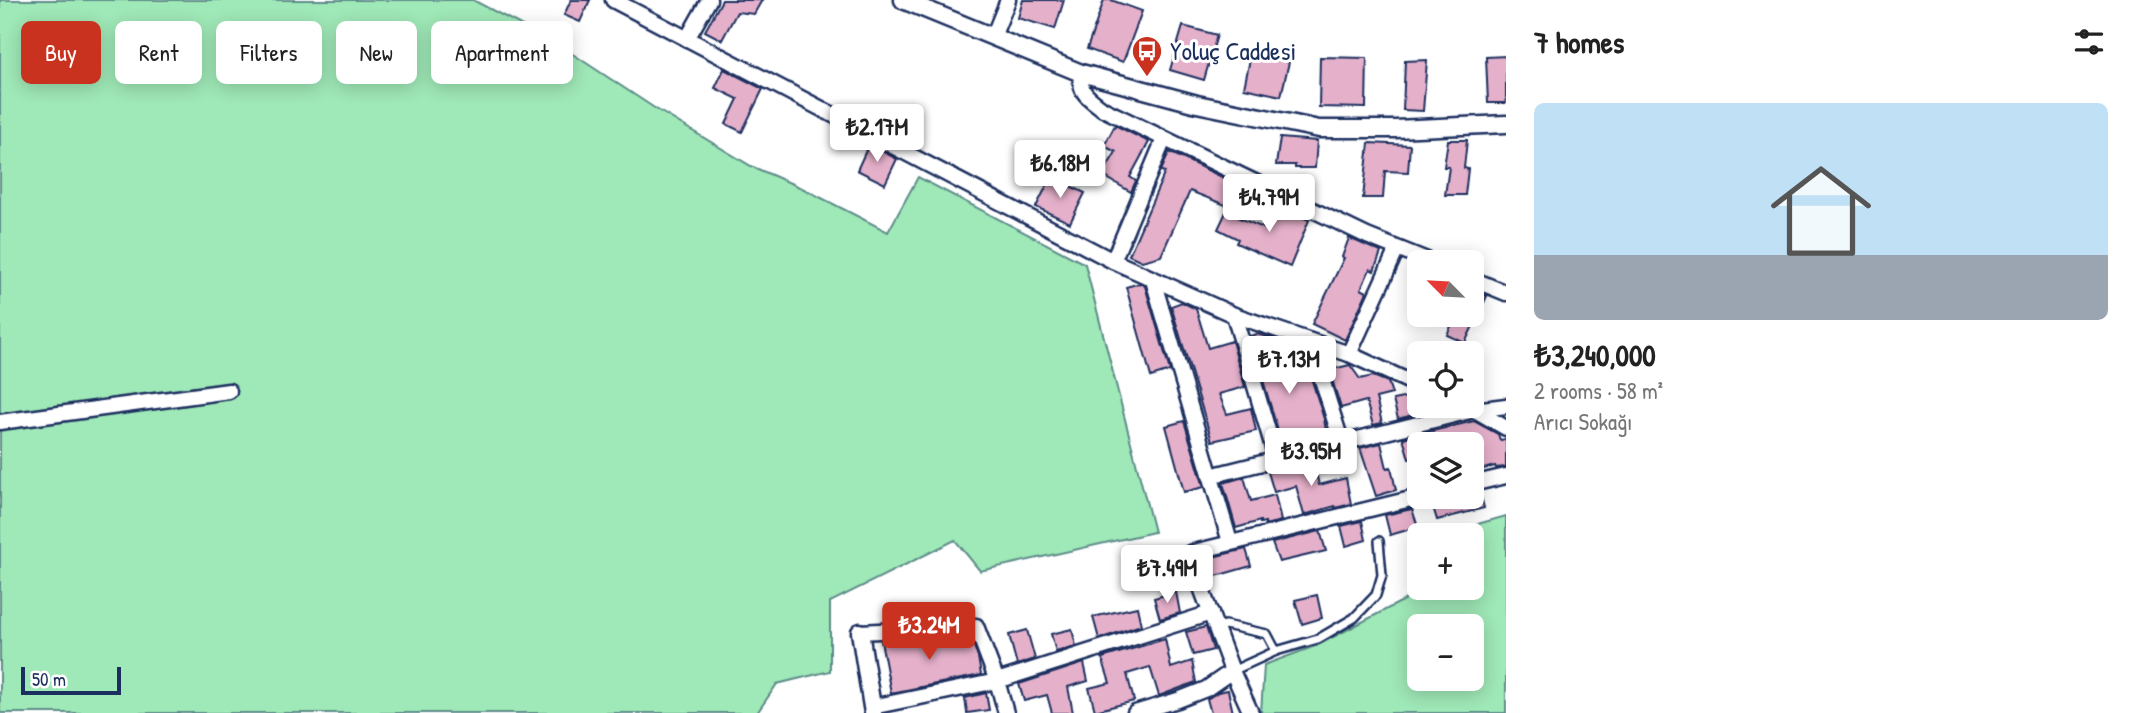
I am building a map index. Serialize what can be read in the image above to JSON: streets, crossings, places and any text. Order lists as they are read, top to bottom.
{
  "places": {
    "bus stop": ["Yoluç Caddesi"]
  },
  "scale_bar": "50 m",
  "north": "top left",
  "page": {
    "heading": "7 homes",
    "chip": [
      "Buy",
      "Rent",
      "Filters",
      "New",
      "Apartment"
    ],
    "list": [
      {
        "name": "₺3,240,000",
        "note": "2 rooms · 58 m² · Arıcı Sokağı"
      }
    ],
    "price": [
      "₺2.17M",
      "₺6.18M",
      "₺4.79M",
      "₺7.13M",
      "₺3.95M",
      "₺7.49M",
      "₺3.24M"
    ],
    "map_buttons": ["+", "−"],
    "scale": "50 m"
  }
}
